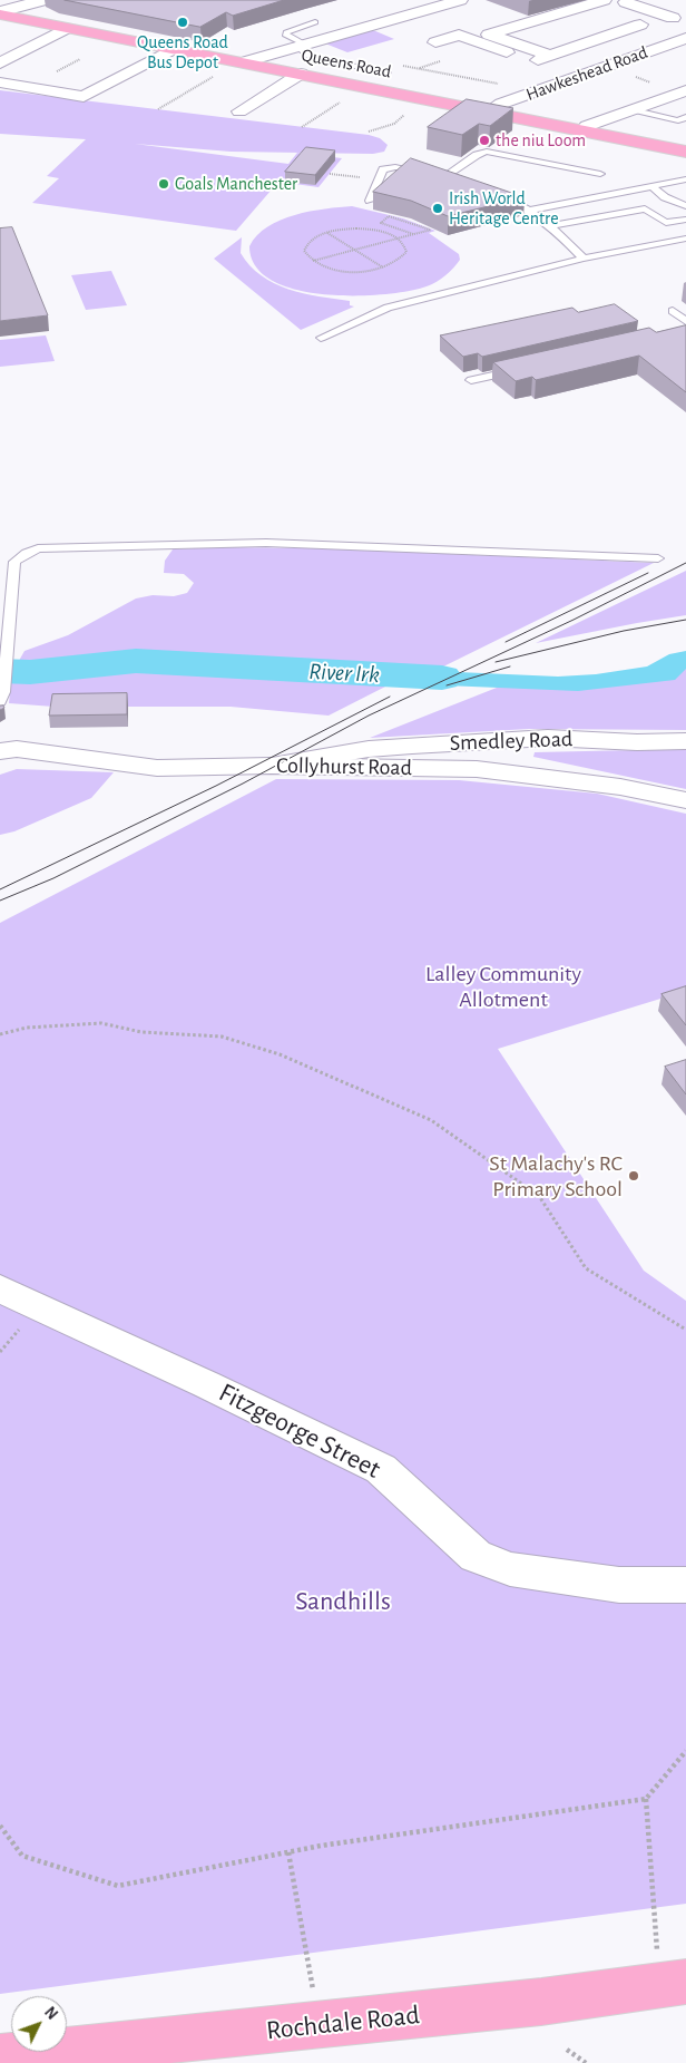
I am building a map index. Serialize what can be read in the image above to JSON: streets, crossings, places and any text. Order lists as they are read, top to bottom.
{
  "streets": {
    "highway": ["Queens Road", "Rochdale Road"],
    "street": [
      "Hawkeshead Road",
      "Smedley Road",
      "Collyhurst Road",
      "Fitzgeorge Street"
    ]
  },
  "crossings": [
    ["Queens Road", "Hawkeshead Road"],
    ["Smedley Road", "Collyhurst Road"]
  ],
  "water": ["River Irk"],
  "parks": ["Lalley Community Allotment", "Sandhills"],
  "places": [
    "Queens Road Bus Depot",
    "the niu Loom",
    "Goals Manchester",
    "Irish World Heritage Centre",
    "St Malachy's RC Primary School"
  ],
  "north": "top right"
}
